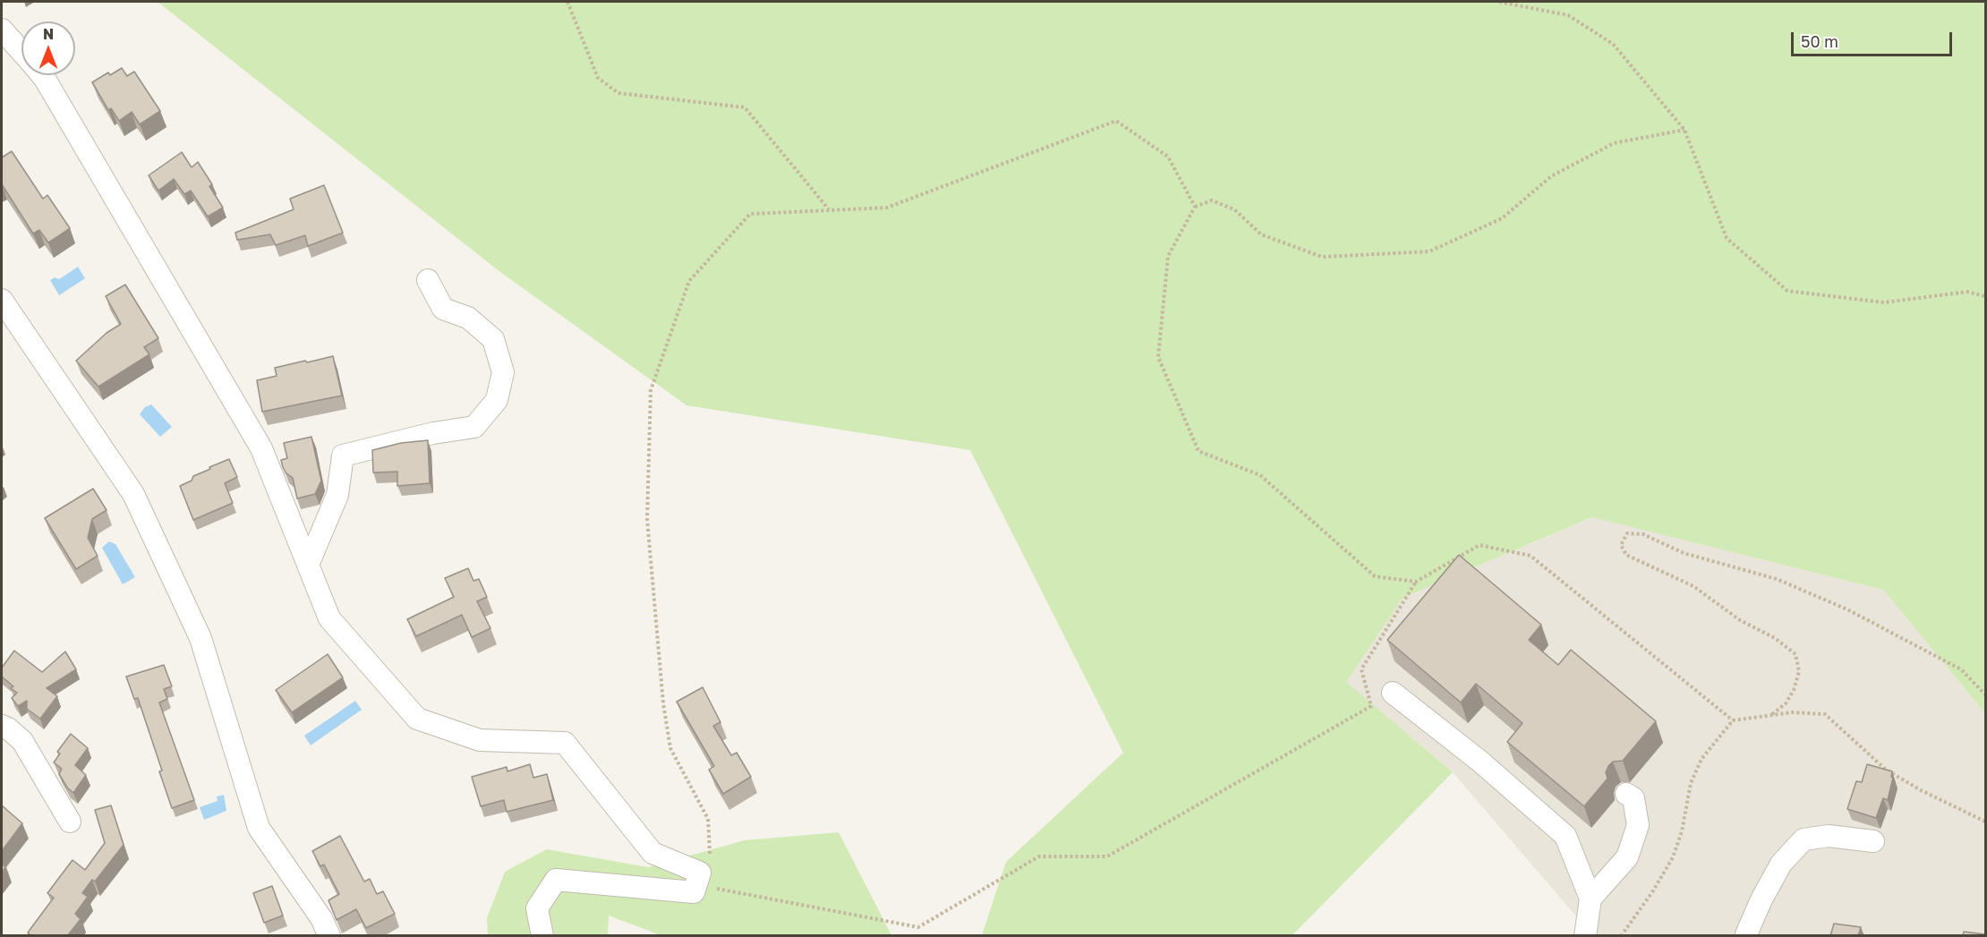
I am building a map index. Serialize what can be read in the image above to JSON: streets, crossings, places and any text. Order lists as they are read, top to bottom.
{
  "scale_bar": "50 m",
  "north": "top"
}
